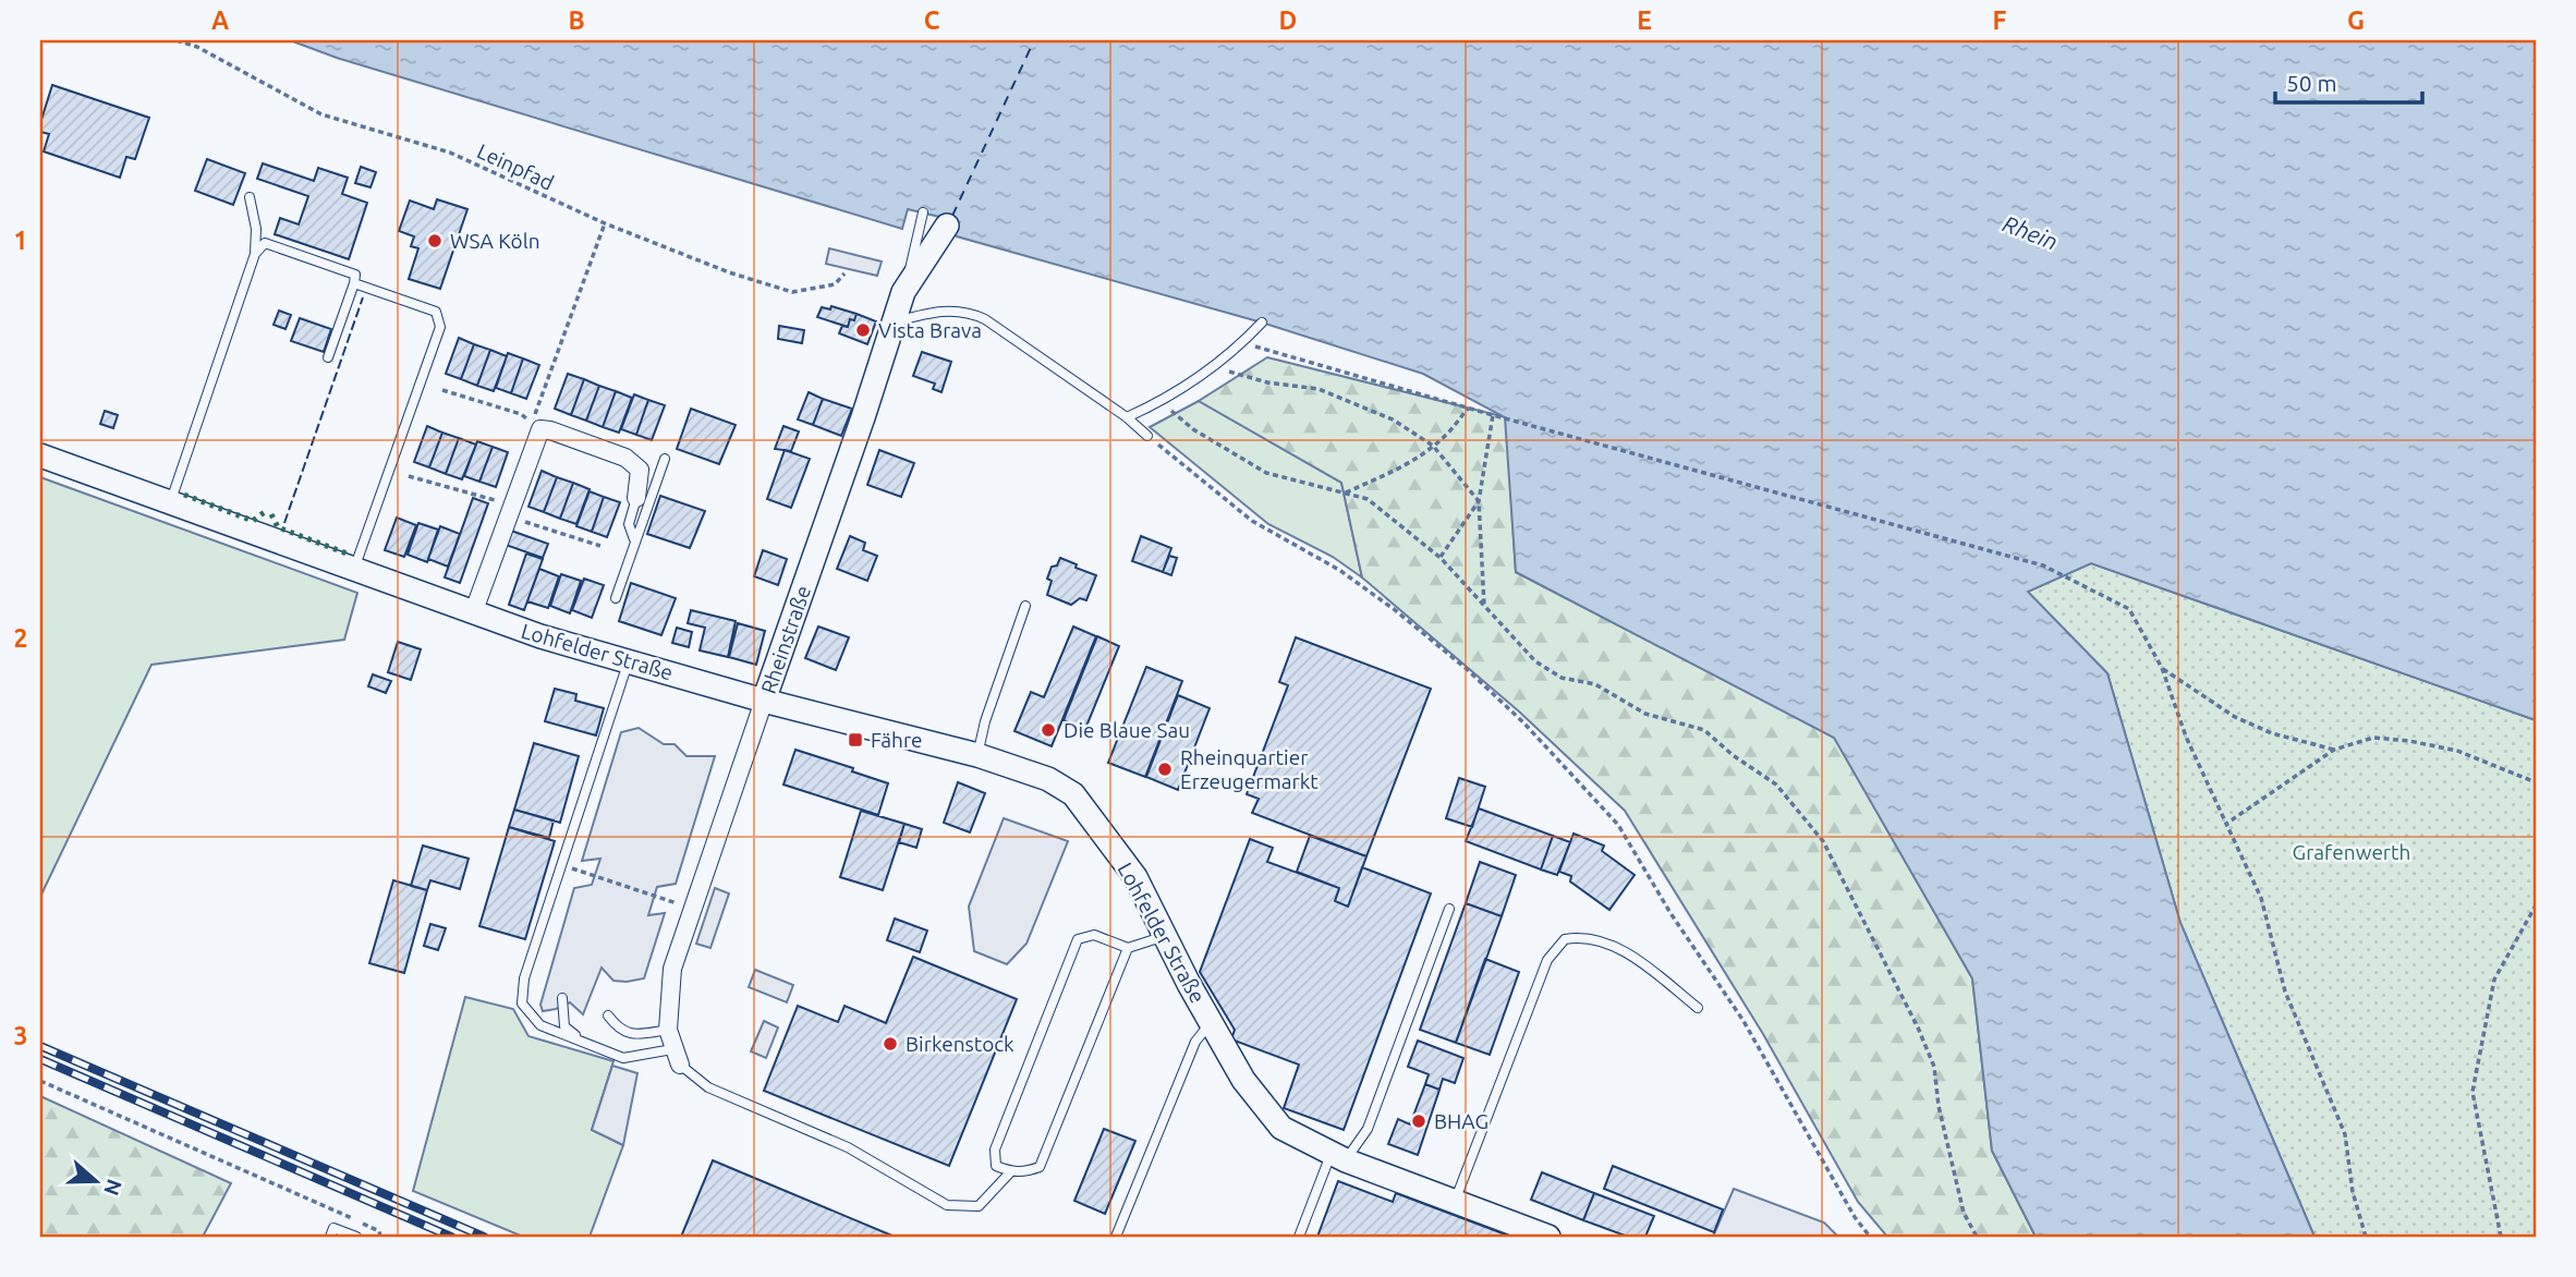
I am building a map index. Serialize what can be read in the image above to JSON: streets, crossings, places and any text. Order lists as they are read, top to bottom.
{
  "streets": {
    "street": ["Rheinstraße", "Lohfelder Straße"],
    "path": ["Leinpfad"]
  },
  "crossings": [
    ["Rheinstraße", "Lohfelder Straße"]
  ],
  "water": ["Rhein"],
  "parks": ["Grafenwerth"],
  "places": {
    "other": [
      "WSA Köln",
      "Vista Brava",
      "Die Blaue Sau",
      "Rheinquartier Erzeugermarkt",
      "Birkenstock",
      "BHAG"
    ],
    "transit": ["Fähre"]
  },
  "scale_bar": "50 m",
  "north": "right",
  "grid": {
    "columns": [
      "A",
      "B",
      "C",
      "D",
      "E",
      "F",
      "G"
    ],
    "rows": ["1", "2", "3"]
  }
}
